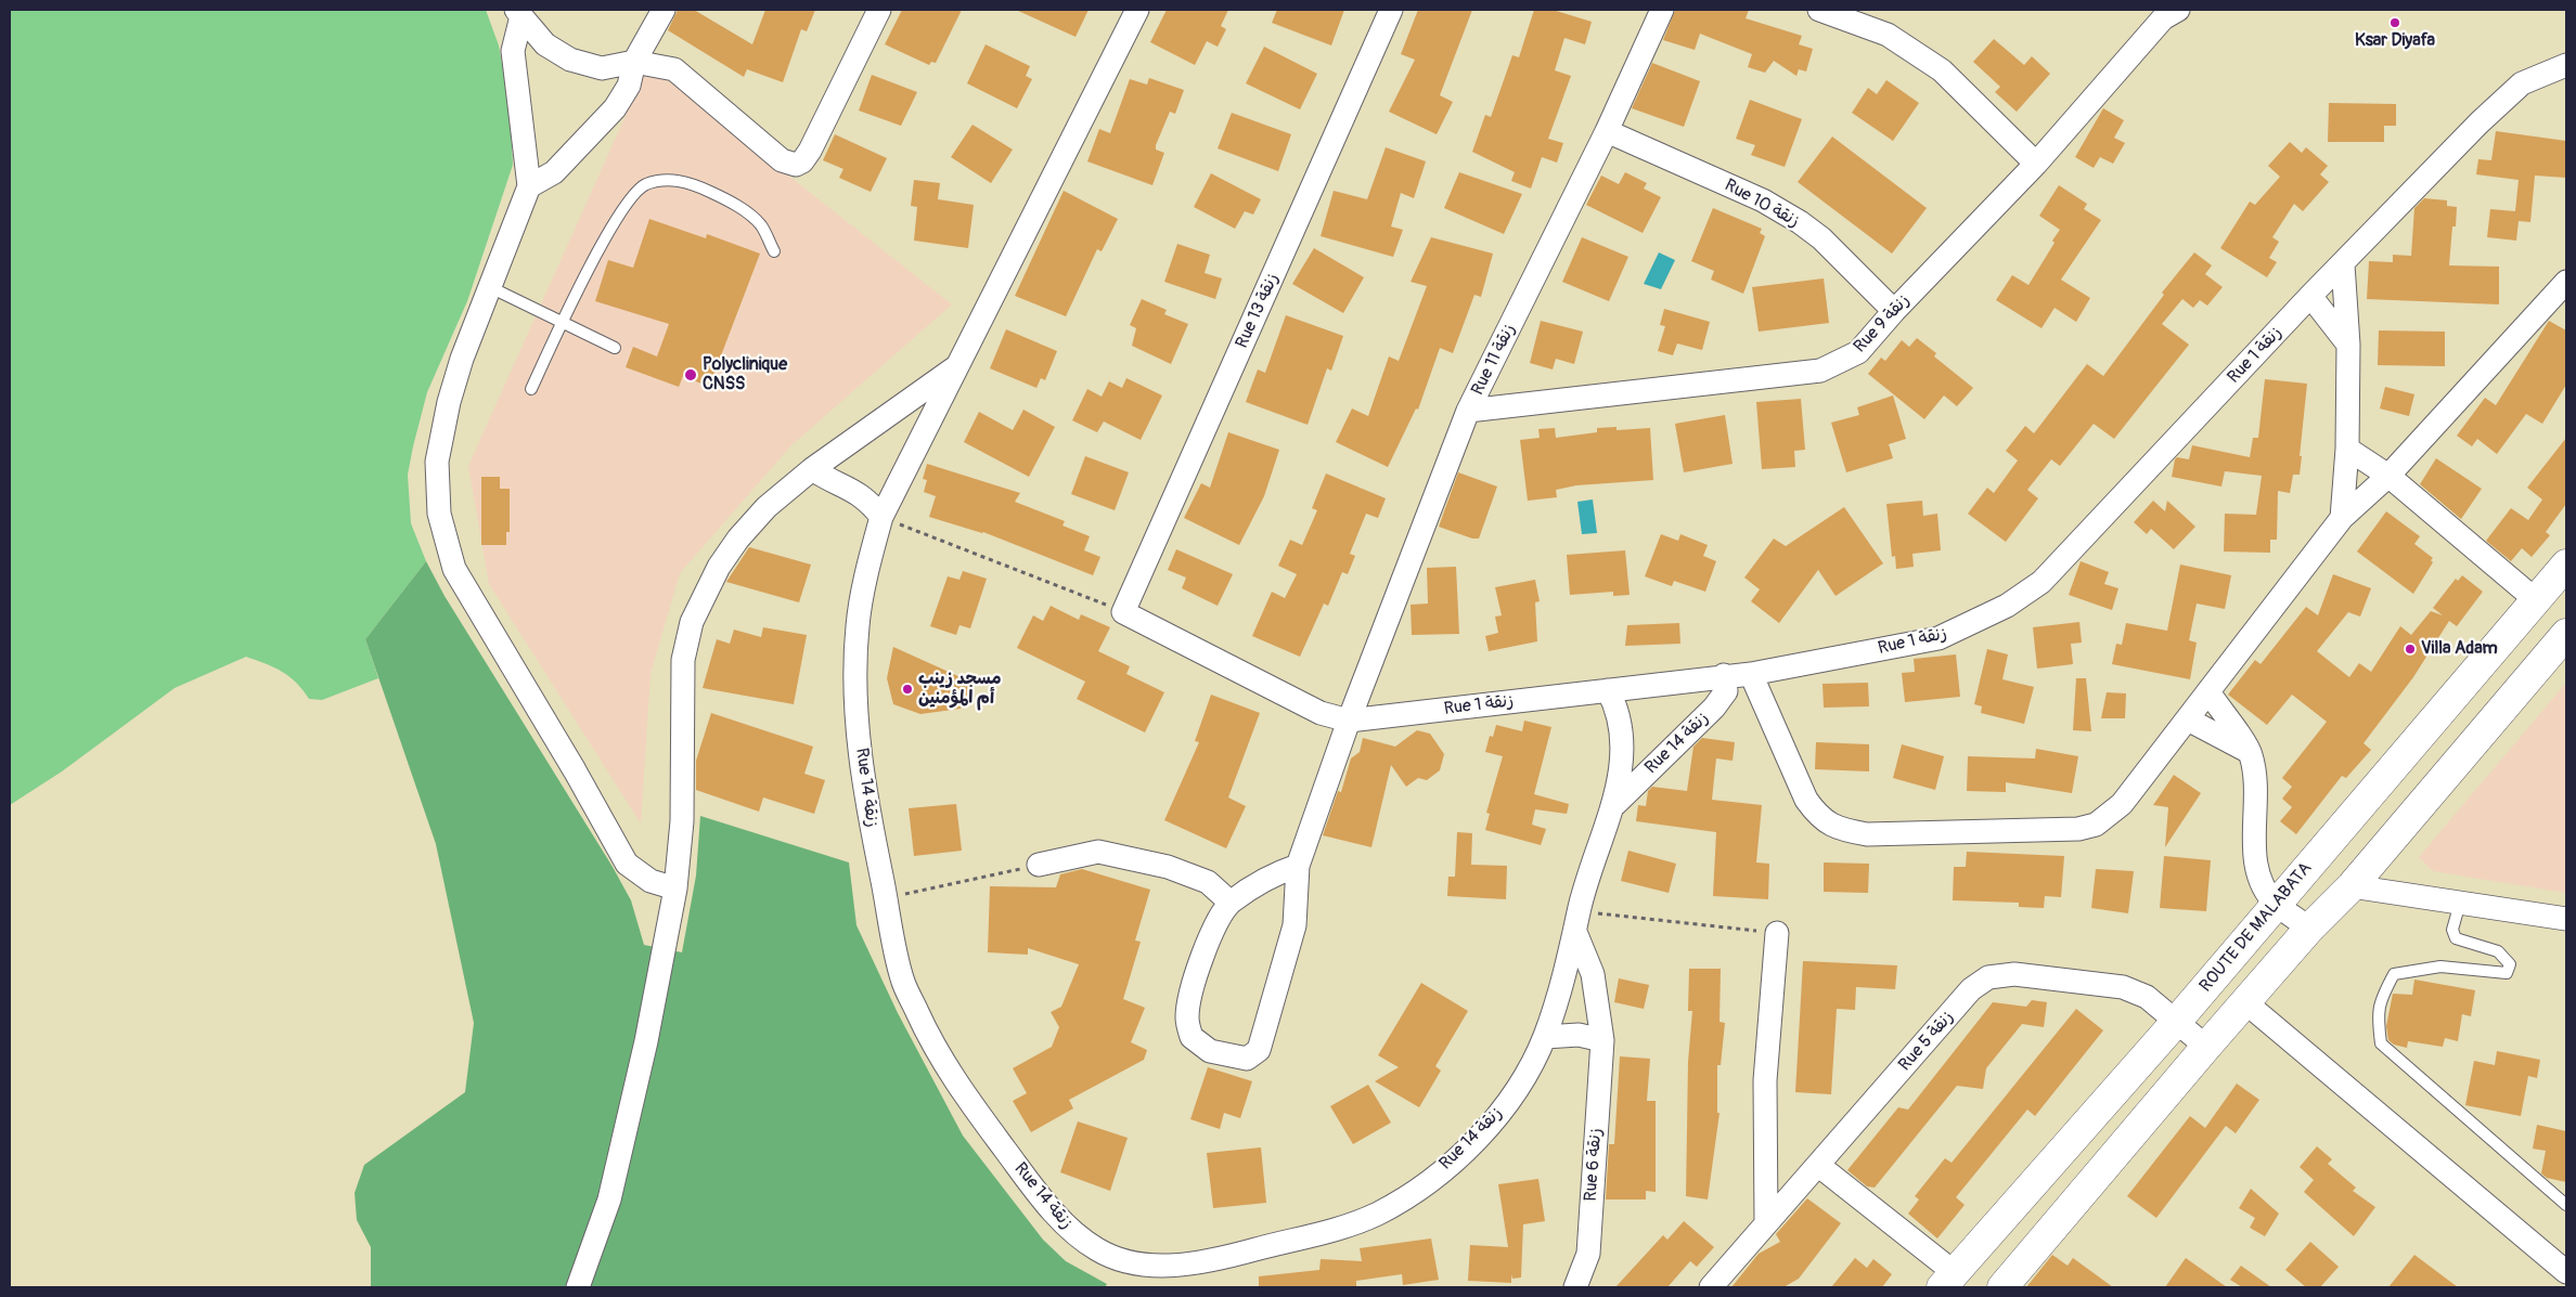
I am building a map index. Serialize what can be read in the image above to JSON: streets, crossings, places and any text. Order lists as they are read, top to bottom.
{
  "streets": {
    "street": [
      "Rue 10 زنقة",
      "Rue 13 زنقة",
      "Rue 9 زنقة",
      "Rue 1 زنقة",
      "Rue 11 زنقة",
      "Rue 14 زنقة",
      "ROUTE DE MALABATA",
      "Rue 5 زنقة",
      "Rue 6 زنقة"
    ]
  },
  "crossings": [
    ["Rue 10 زنقة", "Rue 9 زنقة"],
    ["Rue 10 زنقة", "Rue 11 زنقة"],
    ["Rue 13 زنقة", "Rue 1 زنقة"],
    ["Rue 9 زنقة", "Rue 11 زنقة"],
    ["Rue 1 زنقة", "Rue 11 زنقة"],
    ["Rue 1 زنقة", "Rue 14 زنقة"],
    ["Rue 14 زنقة", "Rue 6 زنقة"],
    ["ROUTE DE MALABATA", "Rue 5 زنقة"]
  ],
  "places": [
    "Ksar Diyafa",
    "Polyclinique CNSS",
    "Villa Adam",
    "مسجد زينب أم المؤمنين"
  ]
}
